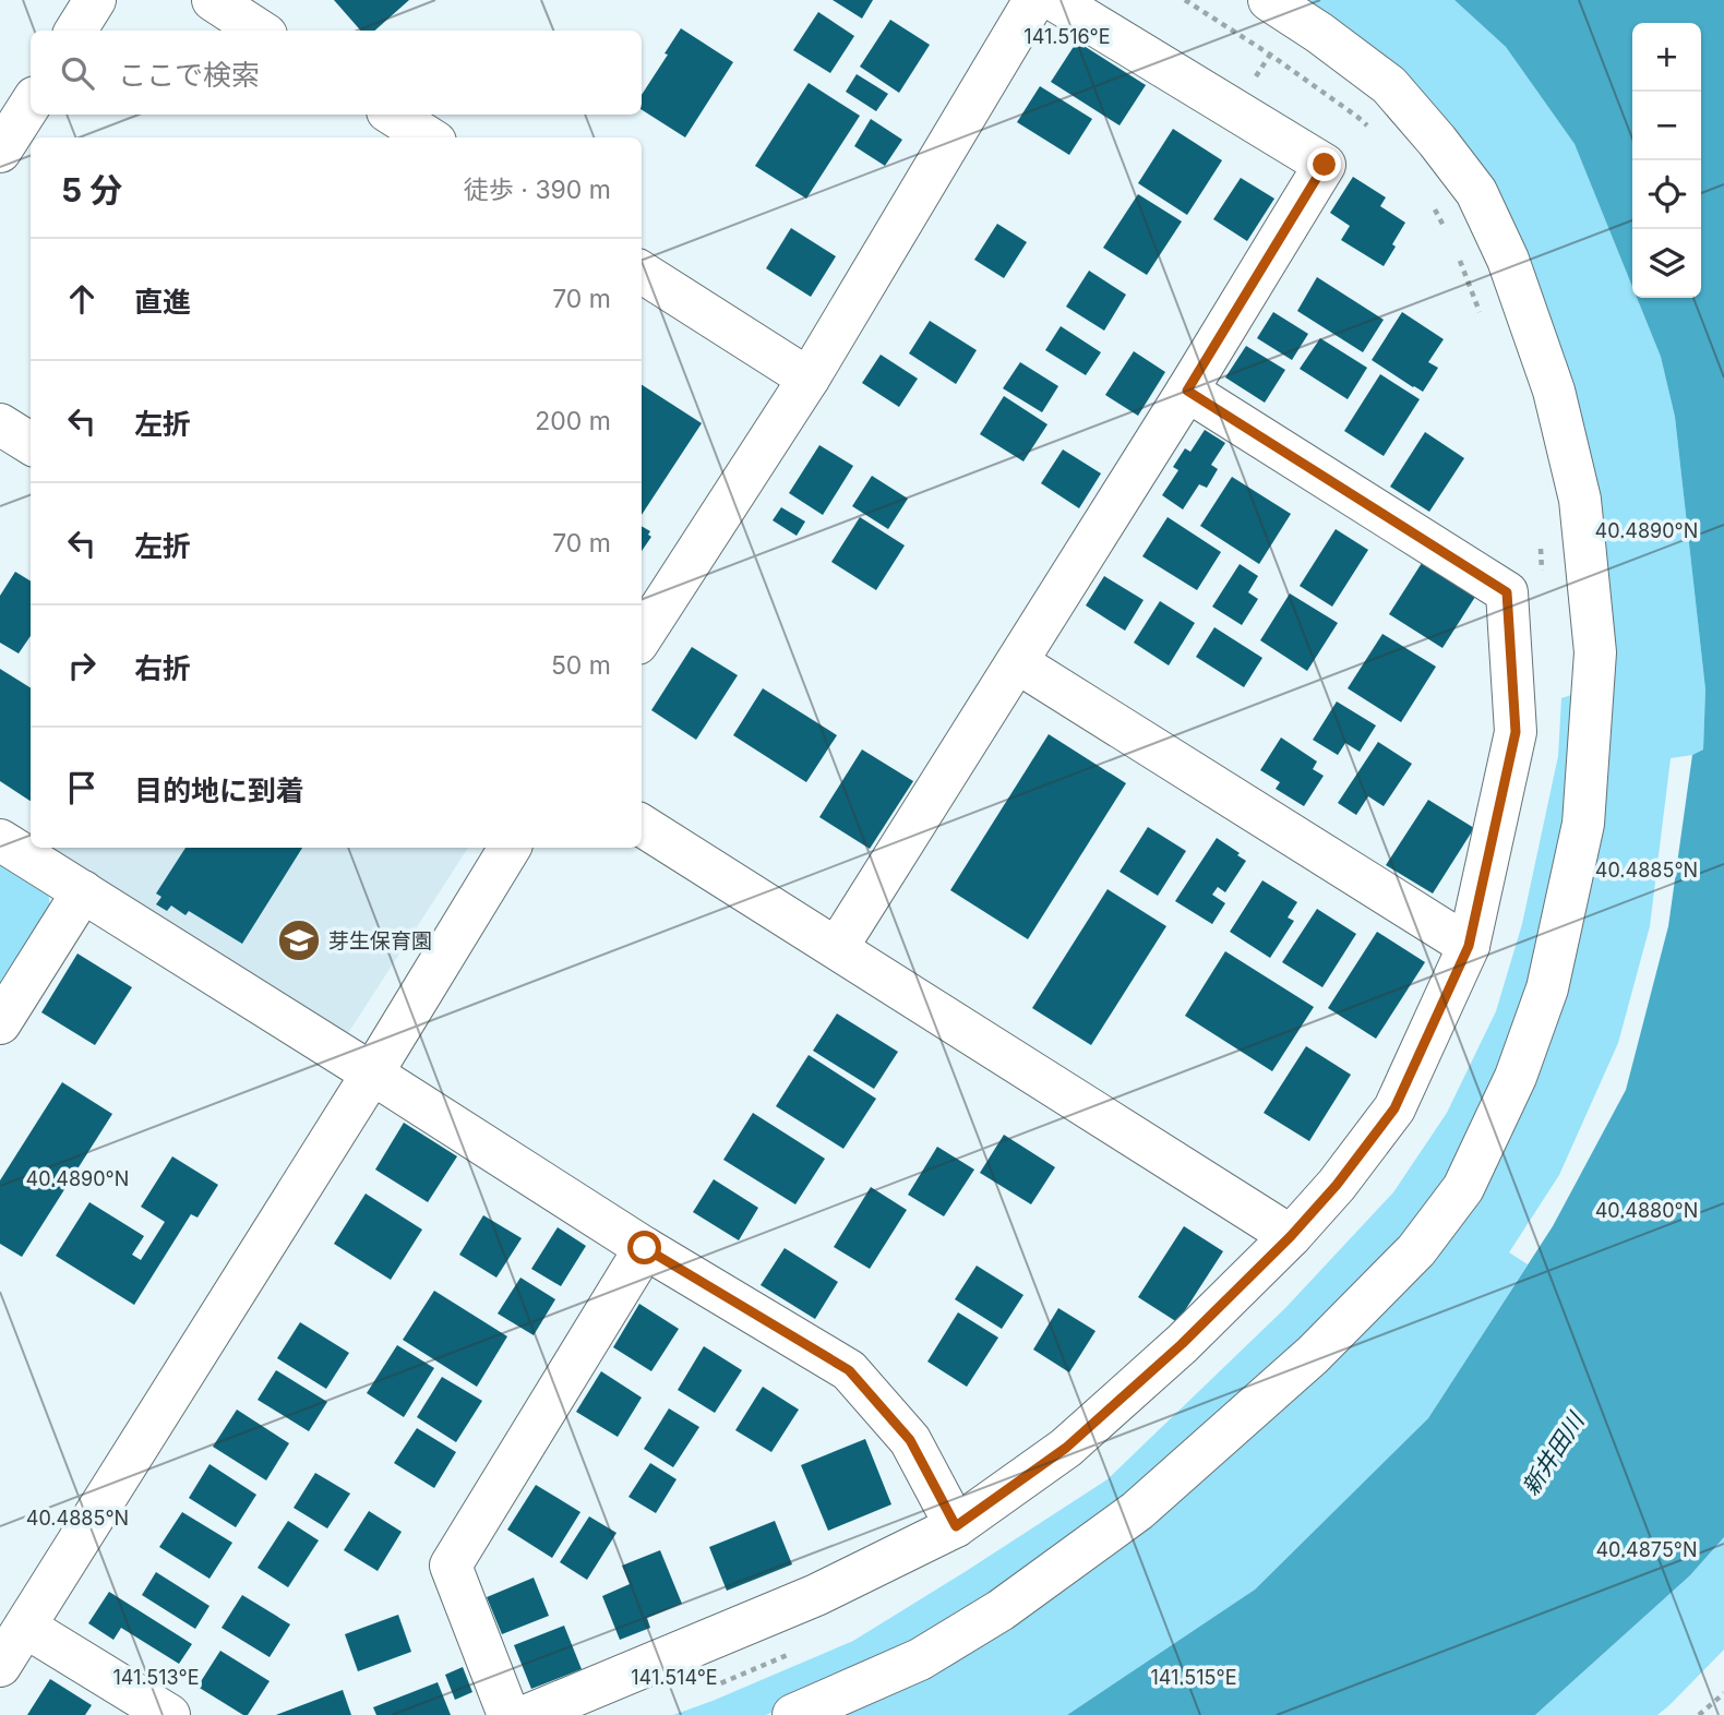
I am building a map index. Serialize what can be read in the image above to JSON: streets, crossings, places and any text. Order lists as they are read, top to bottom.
{
  "water": ["新井田川"],
  "places": {
    "school or university": ["芽生保育園"]
  },
  "page": {
    "map_buttons": ["+", "−"],
    "search": "ここで検索",
    "heading": ["5 分", "徒歩 · 390 m"],
    "list": [
      ["直進", "70 m"],
      ["左折", "200 m"],
      ["左折", "70 m"],
      ["右折", "50 m"],
      "目的地に到着"
    ]
  },
  "coordinates": [
    "141.516°E",
    "40.4890°N",
    "40.4885°N",
    "40.4880°N",
    "40.4875°N",
    "141.513°E",
    "141.514°E",
    "141.515°E"
  ]
}
